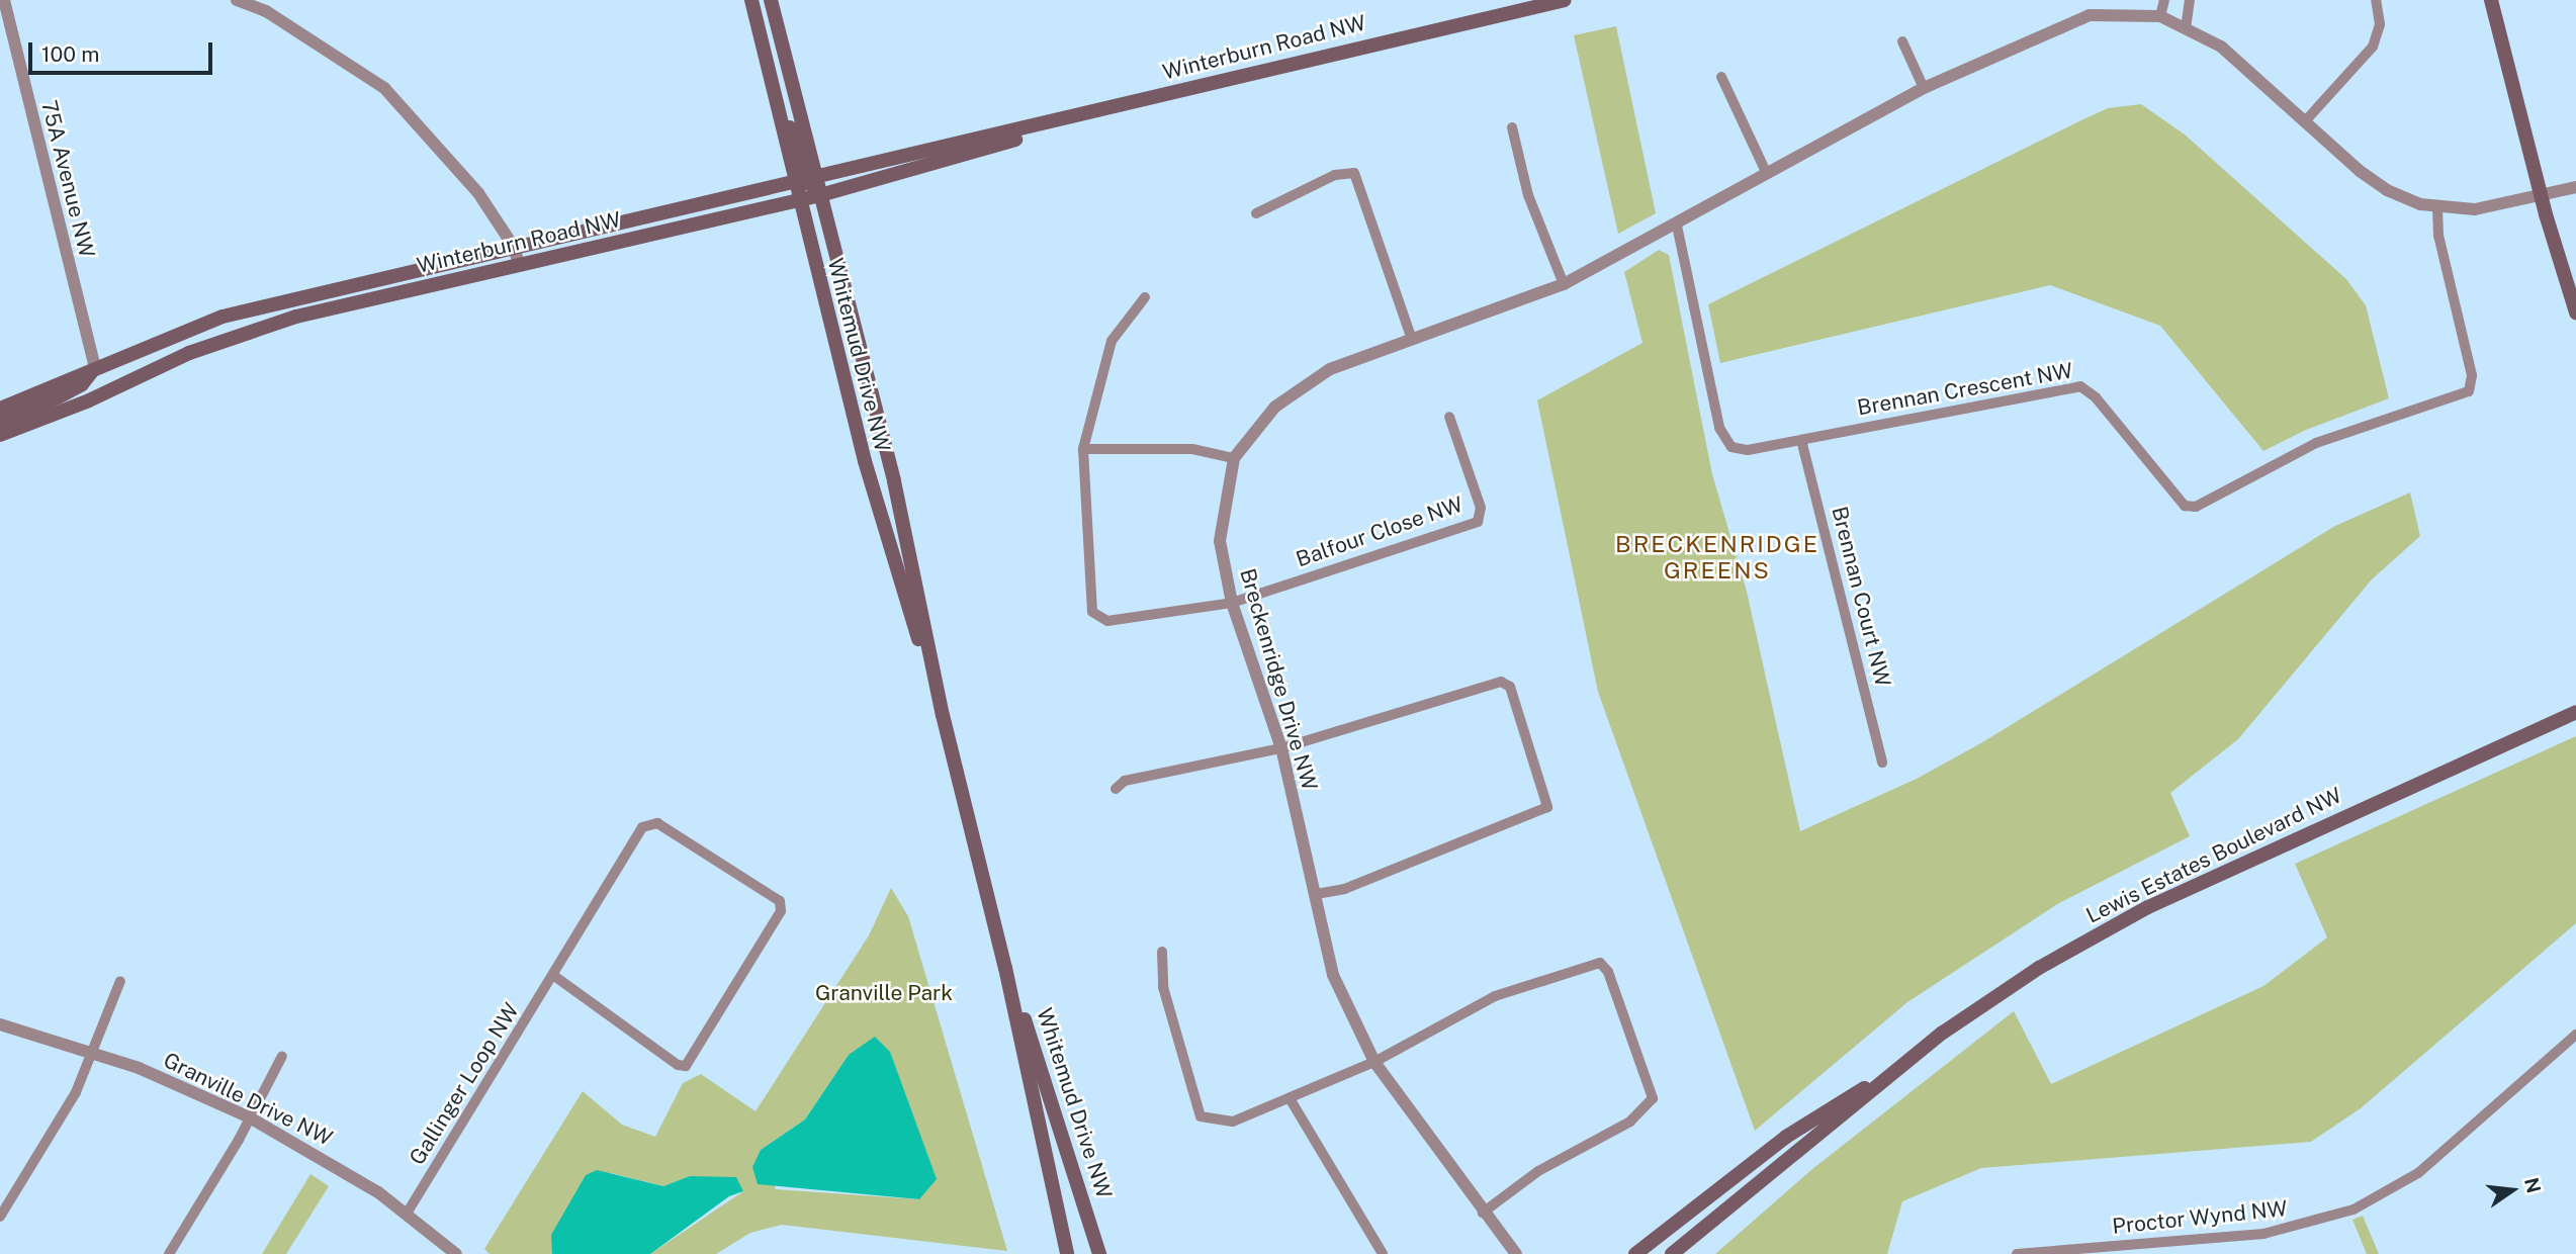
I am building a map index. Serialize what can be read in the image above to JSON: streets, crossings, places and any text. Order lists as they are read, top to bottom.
{
  "streets": {
    "main road": ["Winterburn Road NW", "Whitemud Drive NW", "Lewis Estates Boulevard NW"],
    "street": [
      "75A Avenue NW",
      "Brennan Crescent NW",
      "Balfour Close NW",
      "Brennan Court NW",
      "Breckenridge Drive NW",
      "Gallinger Loop NW",
      "Granville Drive NW",
      "Proctor Wynd NW"
    ]
  },
  "crossings": [
    ["Winterburn Road NW", "75A Avenue NW"],
    ["Winterburn Road NW", "Whitemud Drive NW"],
    ["Brennan Crescent NW", "Brennan Court NW"],
    ["Brennan Crescent NW", "Breckenridge Drive NW"],
    ["Balfour Close NW", "Breckenridge Drive NW"],
    ["Gallinger Loop NW", "Granville Drive NW"]
  ],
  "districts": ["BRECKENRIDGE GREENS"],
  "parks": ["Granville Park"],
  "scale_bar": "100 m",
  "north": "right"
}
